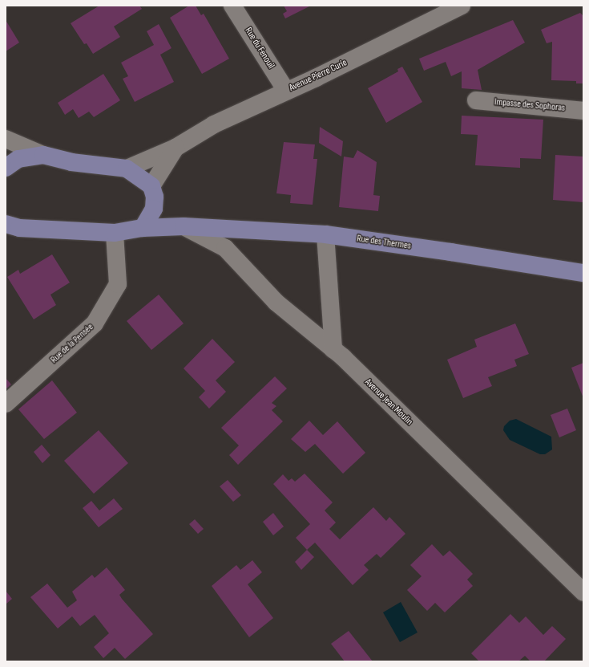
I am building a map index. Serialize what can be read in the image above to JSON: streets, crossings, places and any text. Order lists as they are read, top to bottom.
{
  "streets": {
    "main road": ["Rue des Thermes"],
    "street": [
      "Rue du Fenouil",
      "Avenue Pierre Curie",
      "Impasse des Sophoras",
      "Rue de la Pensée",
      "Avenue Jean Moulin"
    ]
  },
  "crossings": [
    ["Rue du Fenouil", "Avenue Pierre Curie"],
    ["Rue des Thermes", "Rue de la Pensée"],
    ["Rue des Thermes", "Avenue Jean Moulin"]
  ]
}
